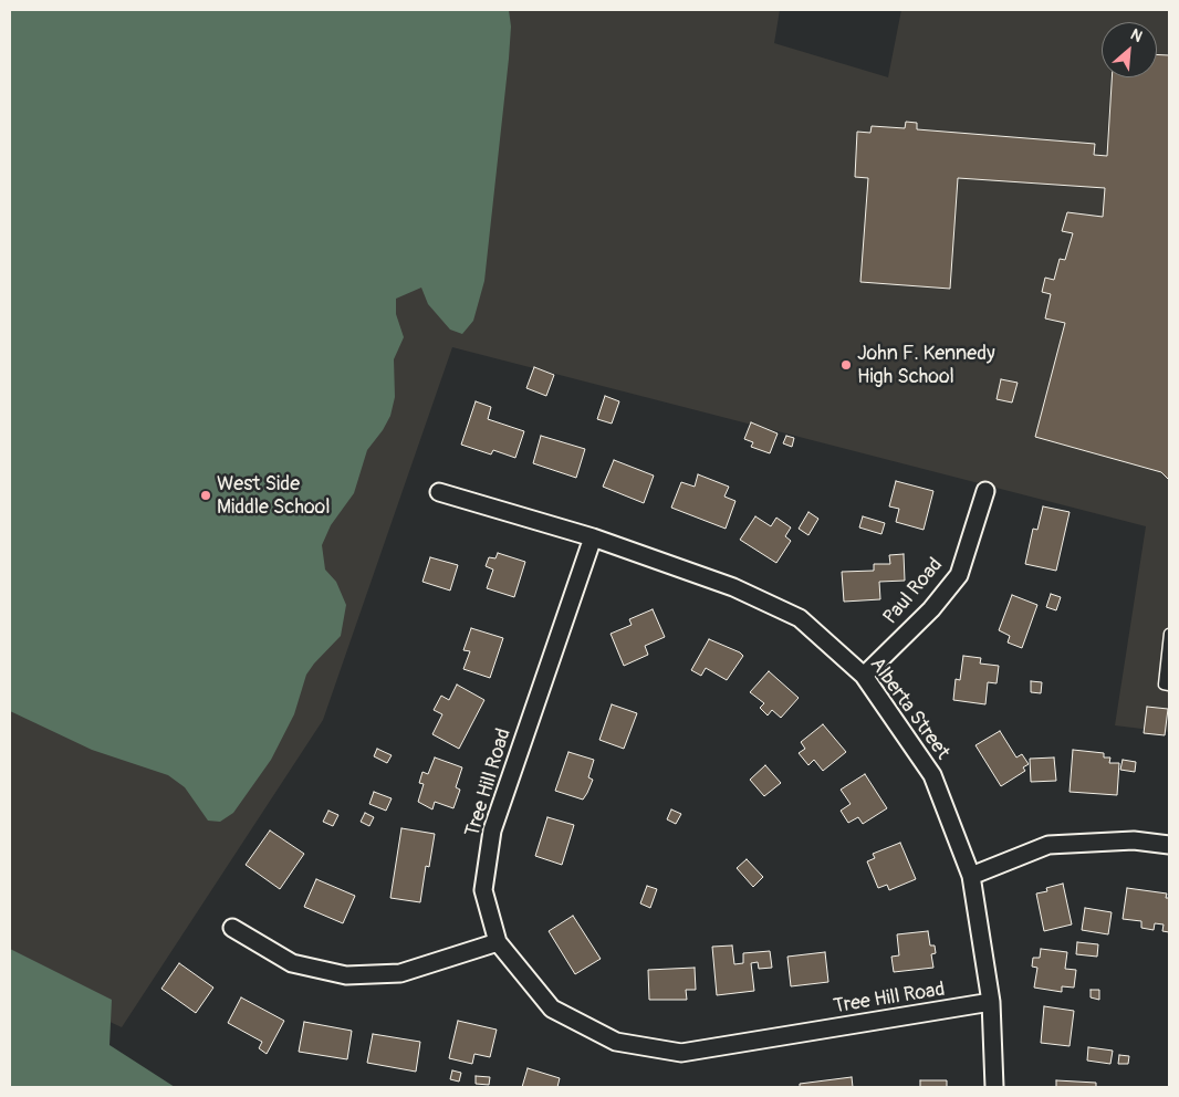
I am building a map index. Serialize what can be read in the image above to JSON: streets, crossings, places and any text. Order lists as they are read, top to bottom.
{
  "streets": {
    "street": ["Paul Road", "Alberta Street", "Tree Hill Road"]
  },
  "crossings": [
    ["Paul Road", "Alberta Street"],
    ["Alberta Street", "Tree Hill Road"]
  ],
  "places": ["John F. Kennedy High School", "West Side Middle School"],
  "north": "top right"
}
